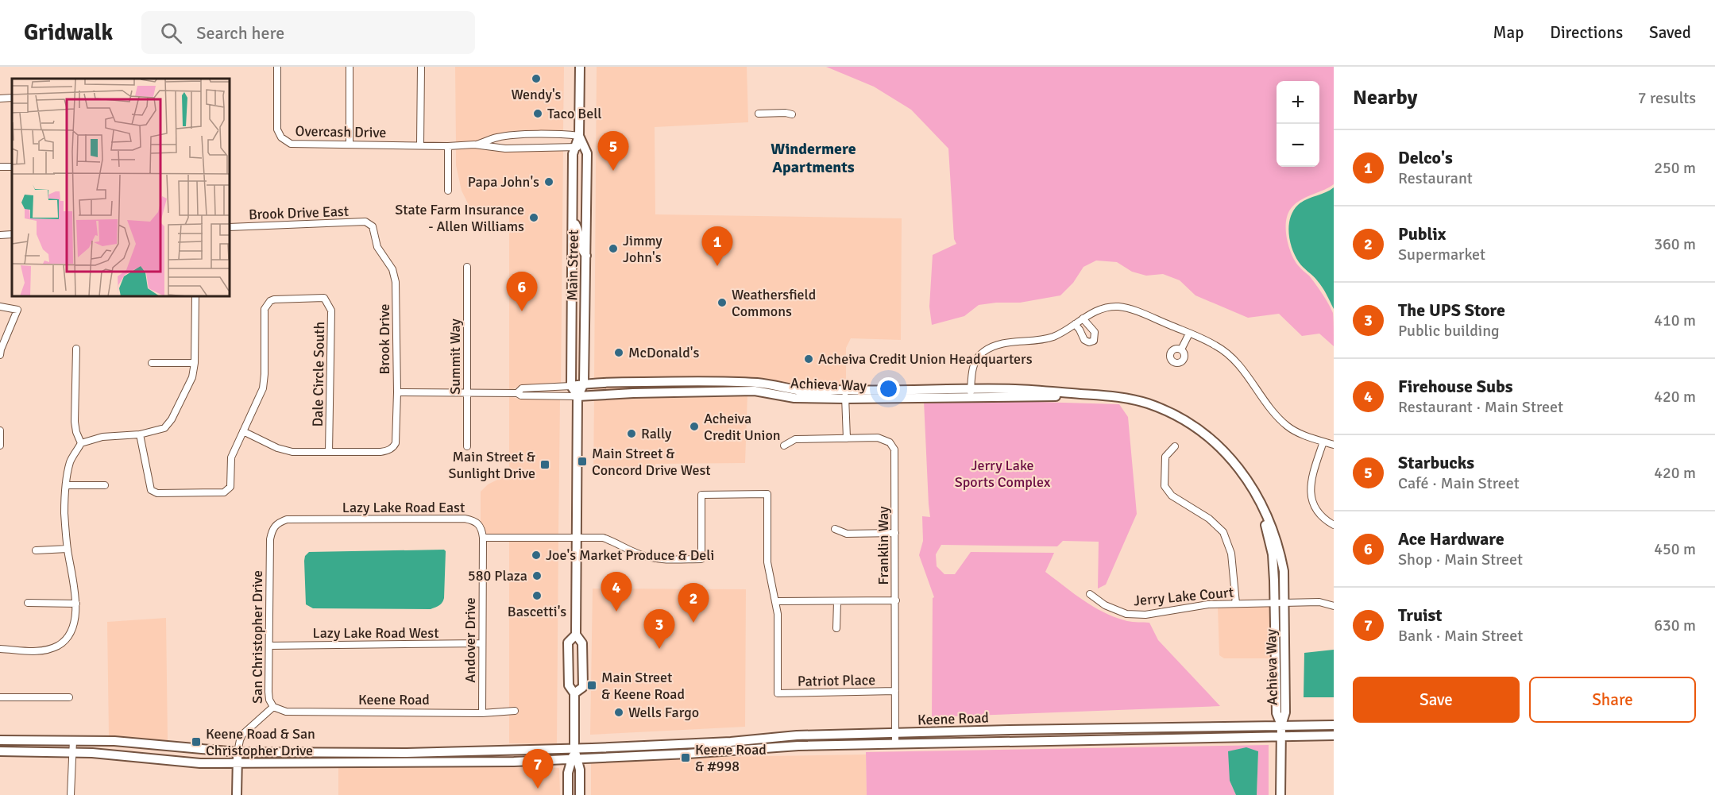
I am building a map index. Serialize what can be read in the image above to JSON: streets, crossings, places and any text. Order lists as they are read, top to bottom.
{
  "streets": {
    "main road": [
      "Main Street",
      "Achieva Way",
      "San Christopher Drive",
      "Keene Road"
    ],
    "street": [
      "Overcash Drive",
      "Brook Drive East",
      "Brook Drive",
      "Summit Way",
      "Dale Circle South",
      "Lazy Lake Road East",
      "Franklin Way",
      "Jerry Lake Court",
      "Lazy Lake Road West",
      "Andover Drive",
      "Patriot Place"
    ]
  },
  "crossings": [
    ["Overcash Drive", "Main Street"],
    ["Brook Drive East", "Brook Drive"],
    ["Main Street", "Achieva Way"],
    ["Main Street", "Keene Road"],
    ["Brook Drive", "Dale Circle South"],
    ["Achieva Way", "Jerry Lake Court"],
    ["Achieva Way", "Keene Road"],
    ["Lazy Lake Road East", "San Christopher Drive"],
    ["Lazy Lake Road East", "Andover Drive"],
    ["Franklin Way", "Patriot Place"],
    ["Franklin Way", "Keene Road"],
    ["Lazy Lake Road West", "San Christopher Drive"],
    ["Lazy Lake Road West", "Andover Drive"],
    ["San Christopher Drive", "Keene Road"],
    ["Andover Drive", "Keene Road"]
  ],
  "districts": ["Windermere Apartments"],
  "parks": ["Jerry Lake Sports Complex"],
  "places": {
    "other": [
      "Wendy's",
      "Taco Bell",
      "Papa John's",
      "State Farm Insurance - Allen Williams",
      "Jimmy John's",
      "Weathersfield Commons",
      "McDonald's",
      "Acheiva Credit Union Headquarters",
      "Acheiva Credit Union",
      "Rally",
      "Joe's Market Produce & Deli",
      "580 Plaza",
      "Bascetti's",
      "Wells Fargo"
    ],
    "transit": [
      "Main Street & Concord Drive West",
      "Main Street & Sunlight Drive",
      "Main Street & Keene Road",
      "Keene Road & San Christopher Drive",
      "Keene Road & #998"
    ]
  },
  "page": {
    "header": "Gridwalk",
    "search": "Search here",
    "nav": ["Map", "Directions", "Saved"],
    "heading": ["Nearby", "7 results"],
    "map_buttons": ["+", "−"],
    "list": [
      {
        "mark": "1",
        "name": "Delco's",
        "note": "Restaurant",
        "value": "250 m"
      },
      {
        "mark": "2",
        "name": "Publix",
        "note": "Supermarket",
        "value": "360 m"
      },
      {
        "mark": "3",
        "name": "The UPS Store",
        "note": "Public building",
        "value": "410 m"
      },
      {
        "mark": "4",
        "name": "Firehouse Subs",
        "note": "Restaurant · Main Street",
        "value": "420 m"
      },
      {
        "mark": "5",
        "name": "Starbucks",
        "note": "Café · Main Street",
        "value": "420 m"
      },
      {
        "mark": "6",
        "name": "Ace Hardware",
        "note": "Shop · Main Street",
        "value": "450 m"
      },
      {
        "mark": "7",
        "name": "Truist",
        "note": "Bank · Main Street",
        "value": "630 m"
      }
    ],
    "pins": [
      "5",
      "1",
      "6",
      "4",
      "2",
      "3",
      "7"
    ],
    "buttons": ["Save", "Share"]
  }
}
